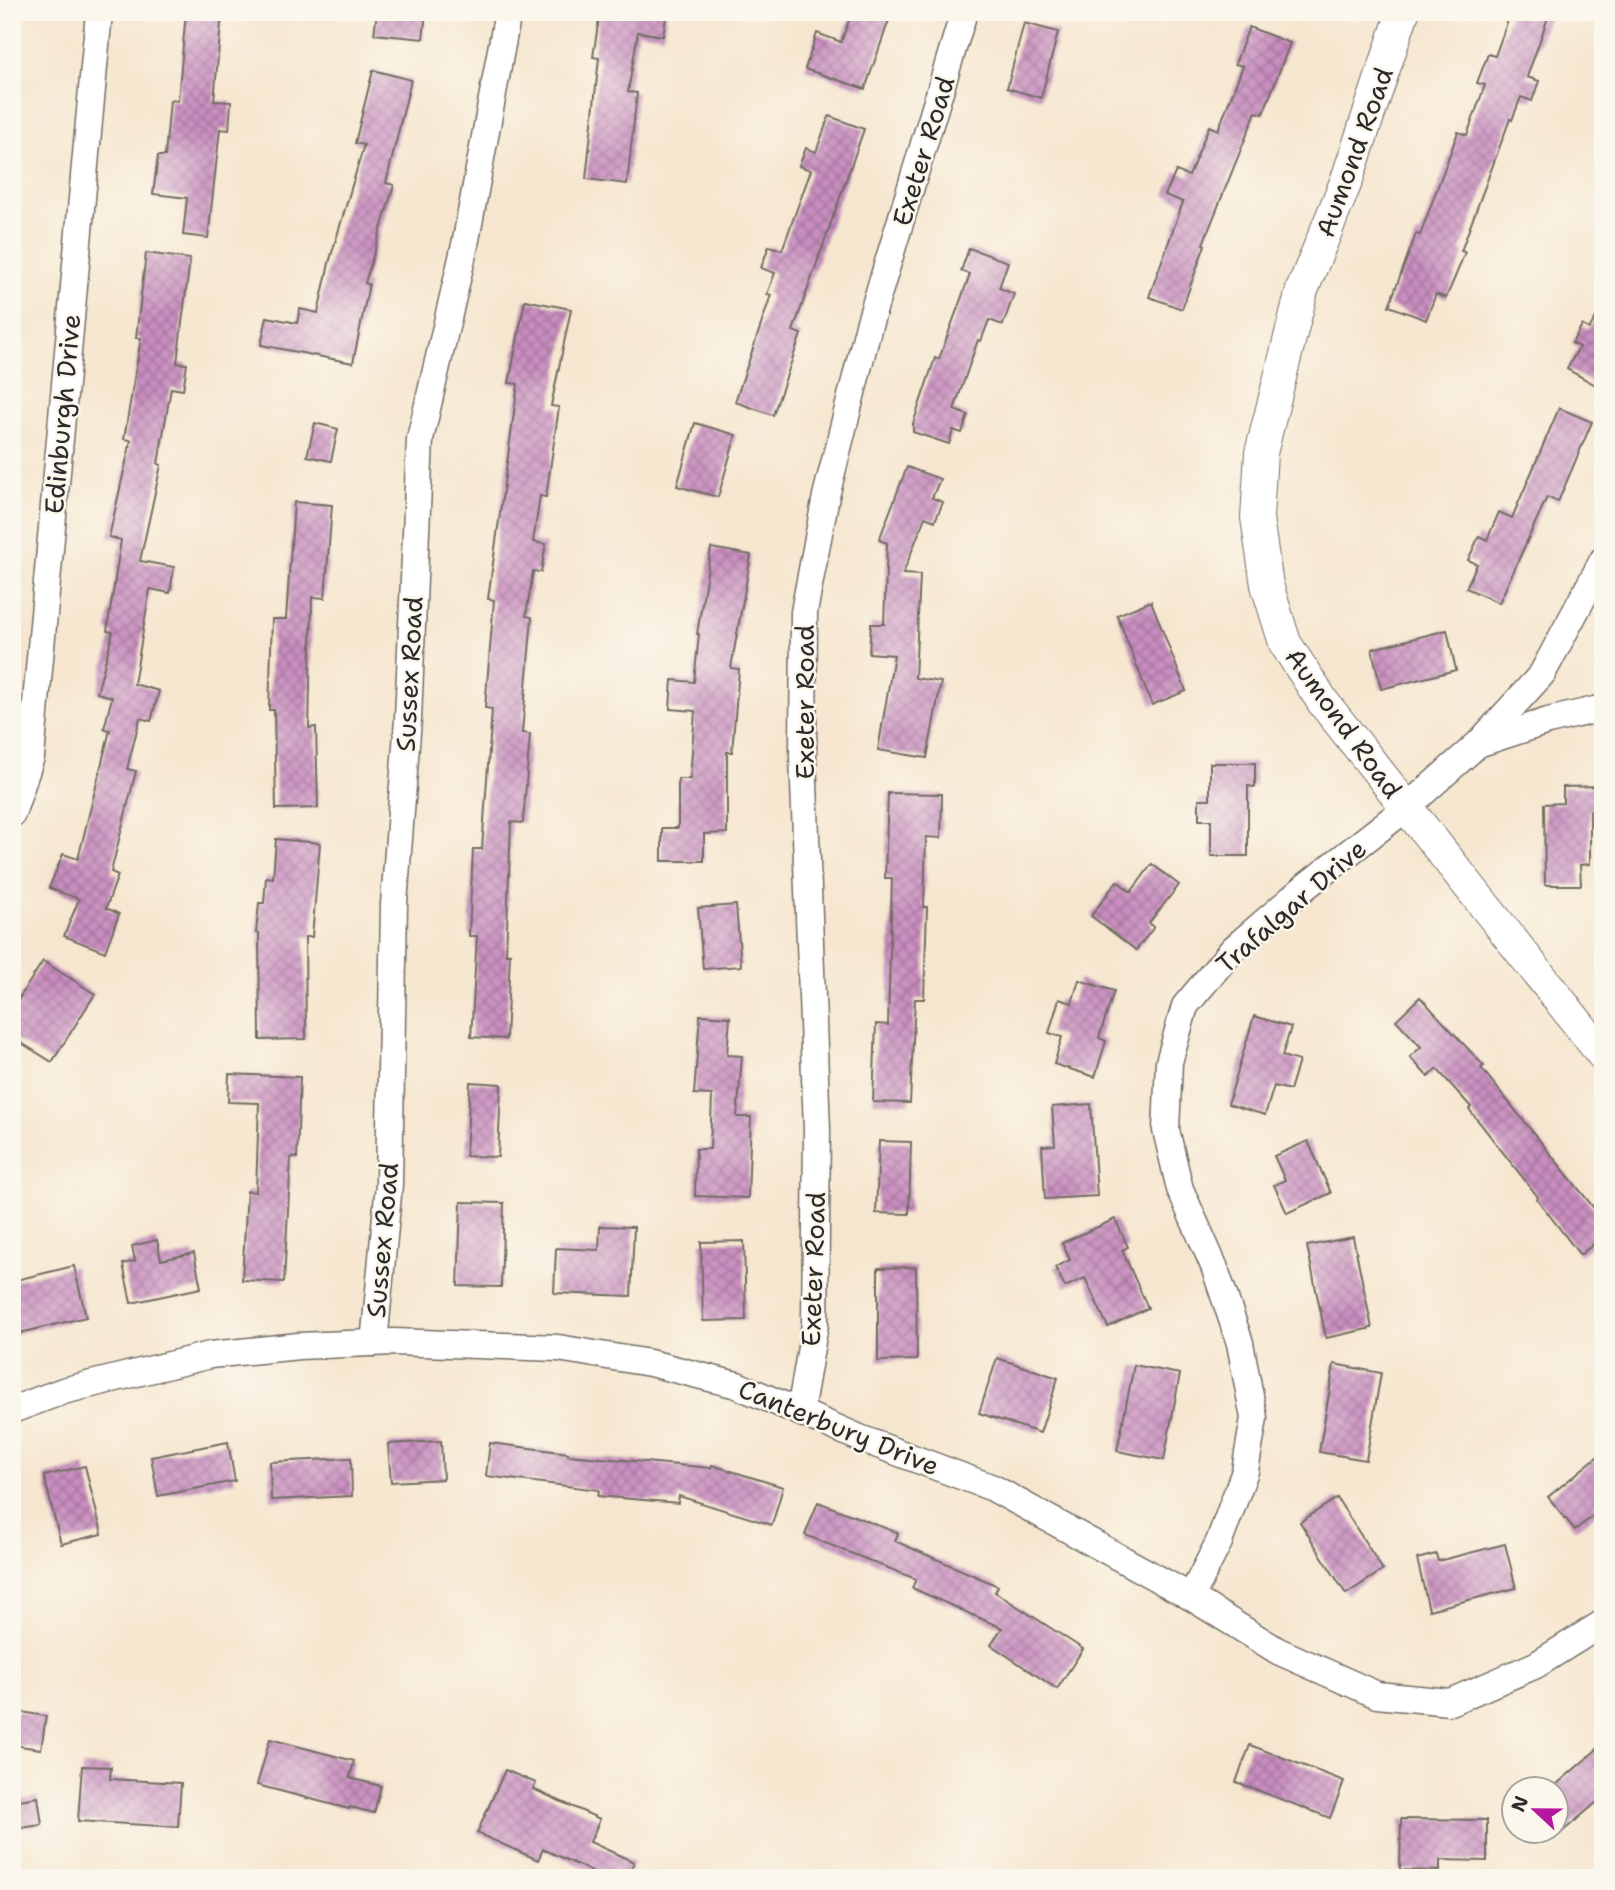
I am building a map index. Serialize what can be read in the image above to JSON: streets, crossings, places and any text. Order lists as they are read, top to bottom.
{
  "streets": {
    "street": [
      "Exeter Road",
      "Aumond Road",
      "Edinburgh Drive",
      "Sussex Road",
      "Trafalgar Drive",
      "Canterbury Drive"
    ]
  },
  "crossings": [
    ["Exeter Road", "Canterbury Drive"],
    ["Aumond Road", "Trafalgar Drive"],
    ["Sussex Road", "Canterbury Drive"],
    ["Trafalgar Drive", "Canterbury Drive"]
  ],
  "north": "left"
}
